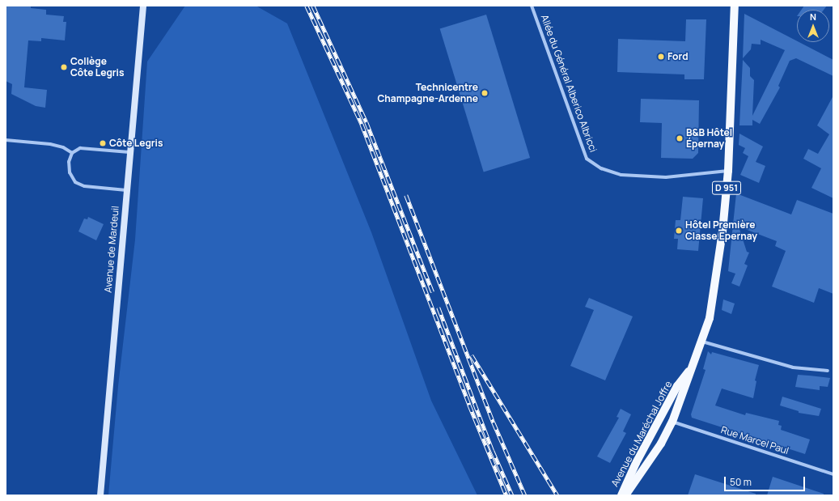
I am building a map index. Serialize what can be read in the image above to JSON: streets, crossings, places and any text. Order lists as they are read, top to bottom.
{
  "streets": {
    "main road": ["D 951", "Avenue du Maréchal Joffre"],
    "street": ["Allée du Général Alberico Albricci", "Avenue de Mardeuil", "Rue Marcel Paul"]
  },
  "crossings": [
    ["Allée du Général Alberico Albricci", "Avenue du Maréchal Joffre"],
    ["Avenue du Maréchal Joffre", "Rue Marcel Paul"]
  ],
  "places": [
    "Ford",
    "Collège Côte Legris",
    "Technicentre Champagne-Ardenne",
    "B&B Hôtel Épernay",
    "Côte Legris",
    "Hôtel Première Classe Epernay"
  ],
  "scale_bar": "50 m",
  "north": "top"
}
